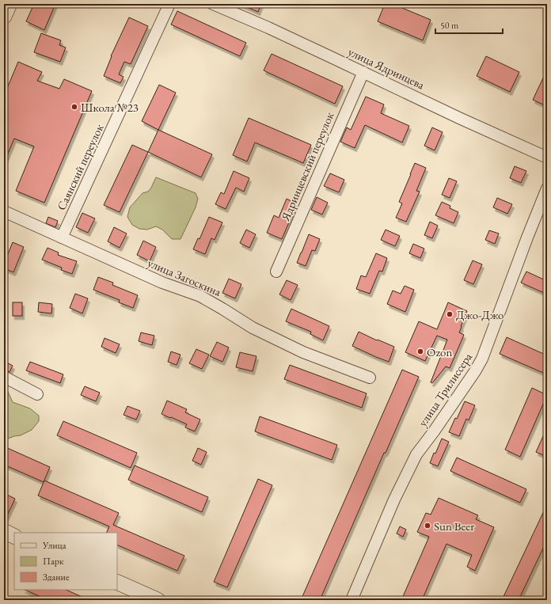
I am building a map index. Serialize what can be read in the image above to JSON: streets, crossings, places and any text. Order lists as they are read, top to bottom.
{
  "streets": {
    "street": [
      "улица Ядринцева",
      "Ядринцевский переулок",
      "Саянский переулок",
      "улица Загоскина",
      "улица Трилиссера"
    ]
  },
  "crossings": [
    ["улица Ядринцева", "Ядринцевский переулок"],
    ["Саянский переулок", "улица Загоскина"]
  ],
  "places": [
    "Школа №23",
    "Джо-Джо",
    "Ozon",
    "Sun Beer"
  ],
  "legend": ["Улица", "Парк", "Здание"],
  "scale_bar": "50 m"
}
